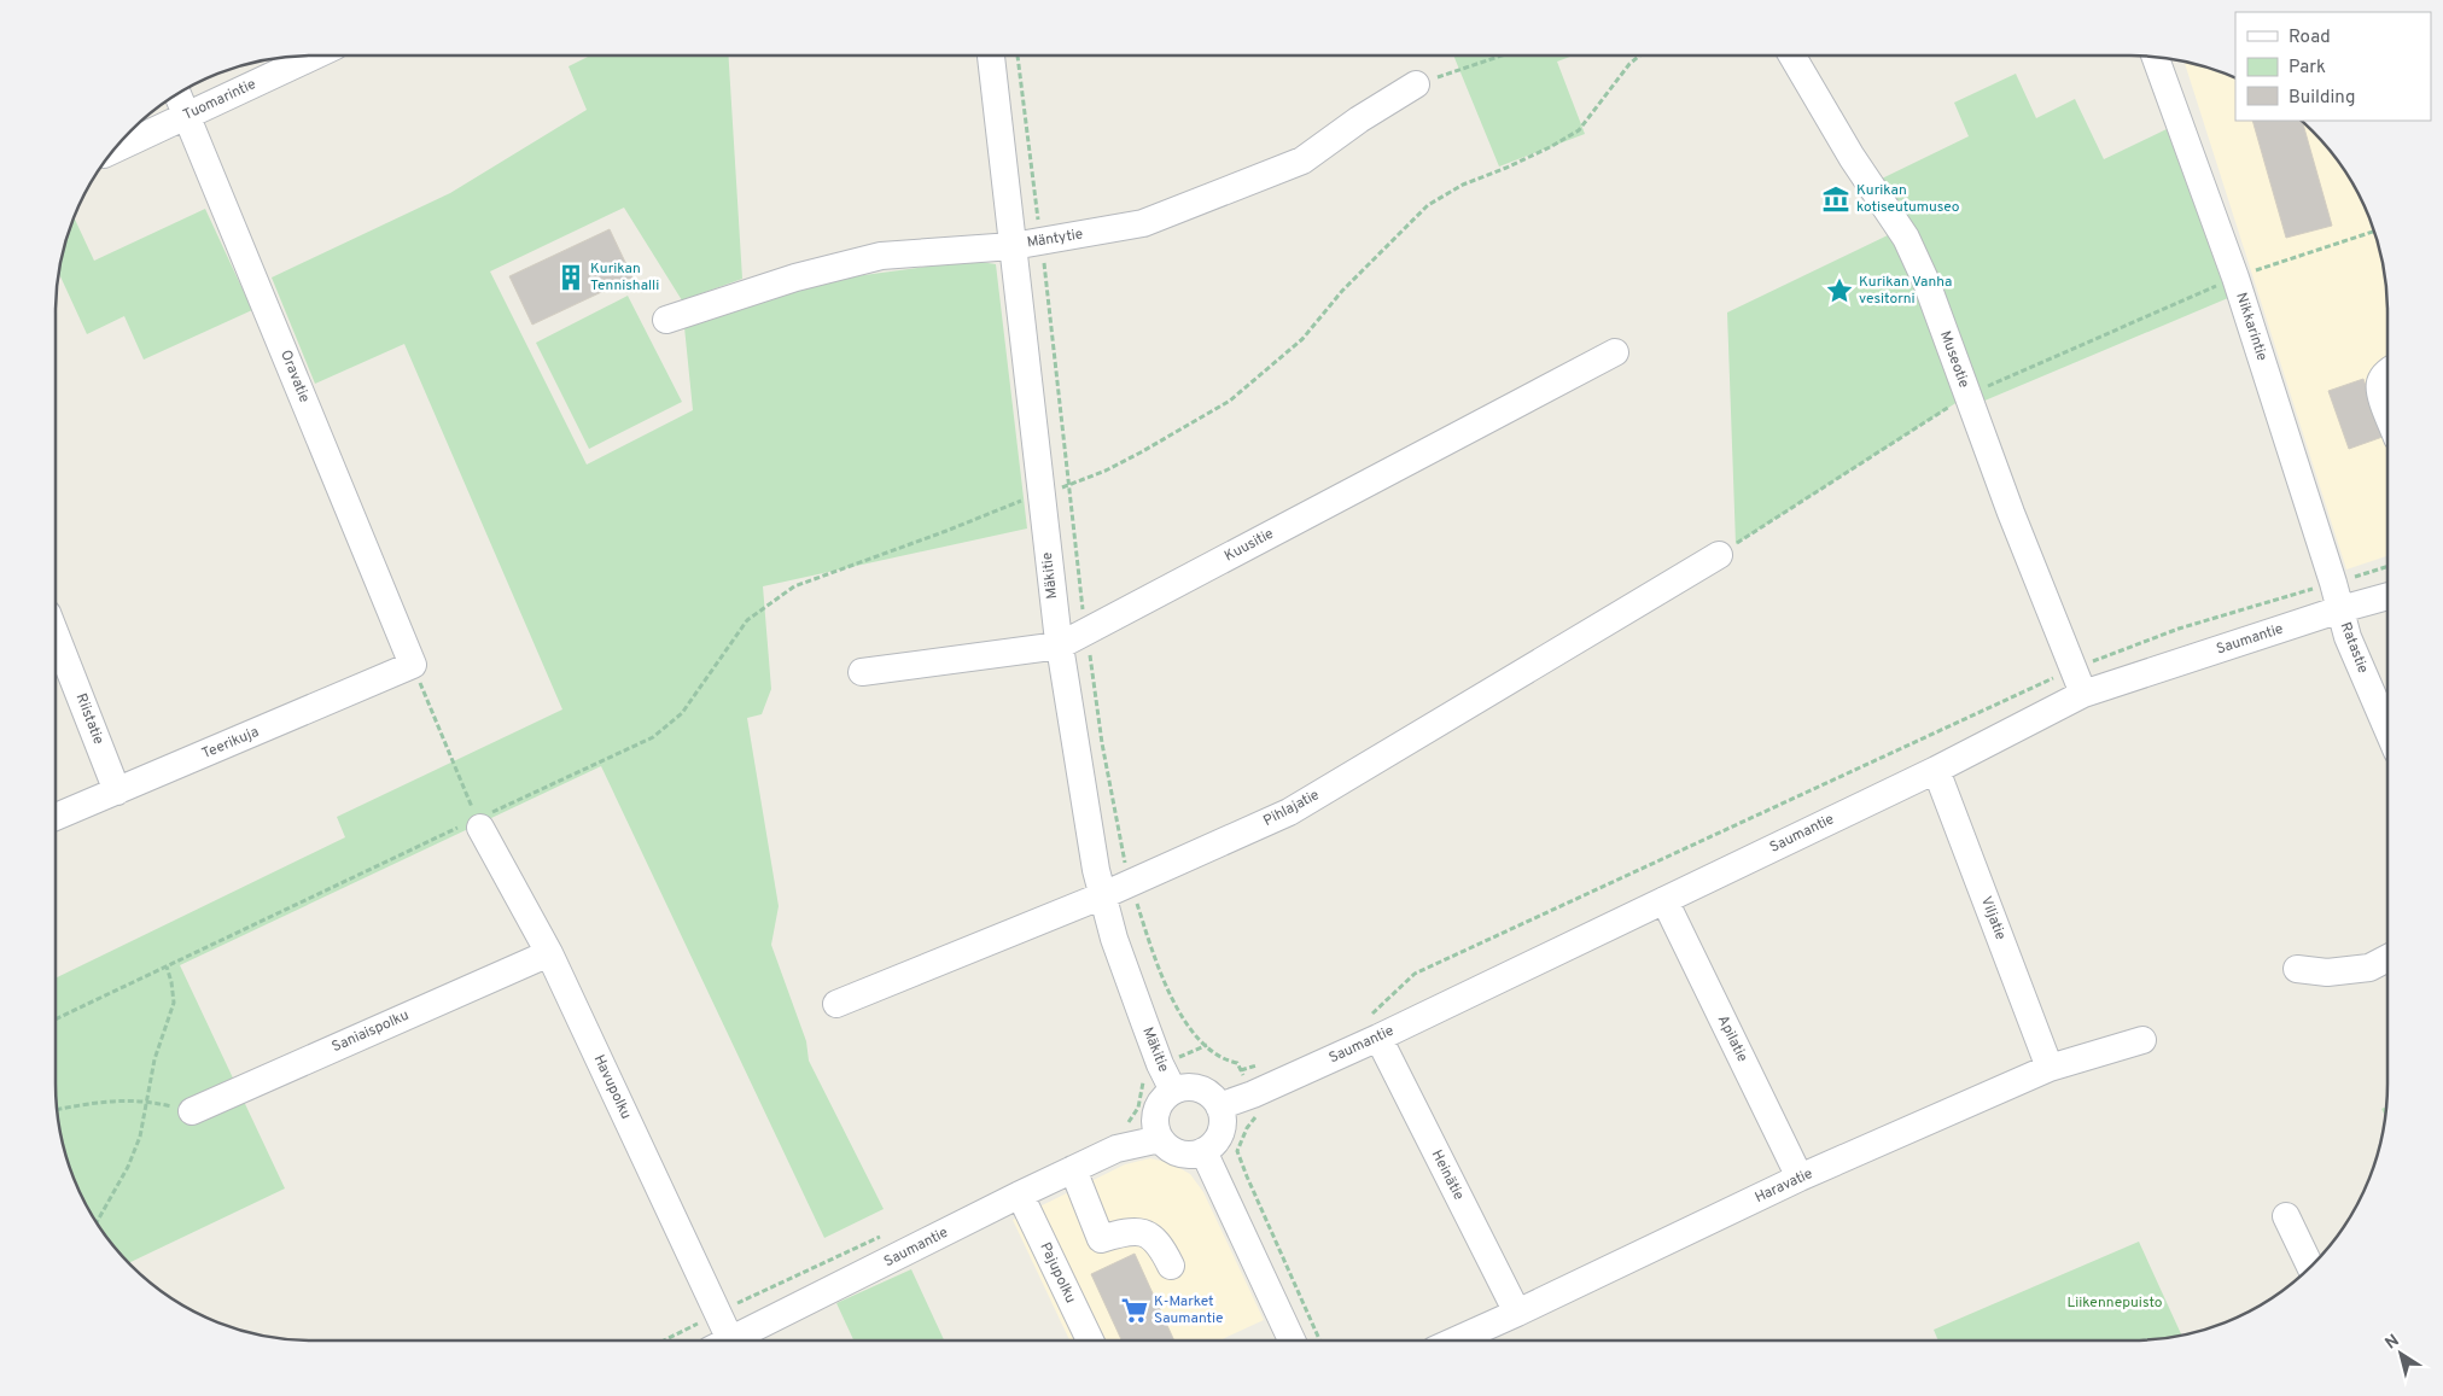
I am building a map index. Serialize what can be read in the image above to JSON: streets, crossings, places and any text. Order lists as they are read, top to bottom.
{
  "streets": {
    "street": [
      "Tuomarintie",
      "Mäntytie",
      "Nikkarintie",
      "Museotie",
      "Oravatie",
      "Kuusitie",
      "Mäkitie",
      "Saumantie",
      "Ratastie",
      "Riistatie",
      "Teerikuja",
      "Pihlajatie",
      "Viljatie",
      "Saniaispolku",
      "Apilatie",
      "Havupolku",
      "Heinätie",
      "Haravatie",
      "Pajupolku"
    ]
  },
  "crossings": [
    ["Tuomarintie", "Oravatie"],
    ["Mäntytie", "Mäkitie"],
    ["Nikkarintie", "Saumantie"],
    ["Nikkarintie", "Ratastie"],
    ["Museotie", "Saumantie"],
    ["Oravatie", "Teerikuja"],
    ["Kuusitie", "Mäkitie"],
    ["Mäkitie", "Saumantie"],
    ["Mäkitie", "Pihlajatie"],
    ["Saumantie", "Ratastie"],
    ["Saumantie", "Viljatie"],
    ["Saumantie", "Apilatie"],
    ["Saumantie", "Heinätie"],
    ["Saumantie", "Pajupolku"],
    ["Riistatie", "Teerikuja"],
    ["Viljatie", "Haravatie"],
    ["Saniaispolku", "Havupolku"],
    ["Apilatie", "Haravatie"],
    ["Heinätie", "Haravatie"]
  ],
  "parks": ["Liikennepuisto"],
  "places": {
    "museum": ["Kurikan kotiseutumuseo"],
    "building": ["Kurikan Tennishalli"],
    "place": ["Kurikan Vanha vesitorni"],
    "supermarket": ["K-Market Saumantie"]
  },
  "legend": ["Road", "Park", "Building"],
  "north": "top left"
}
